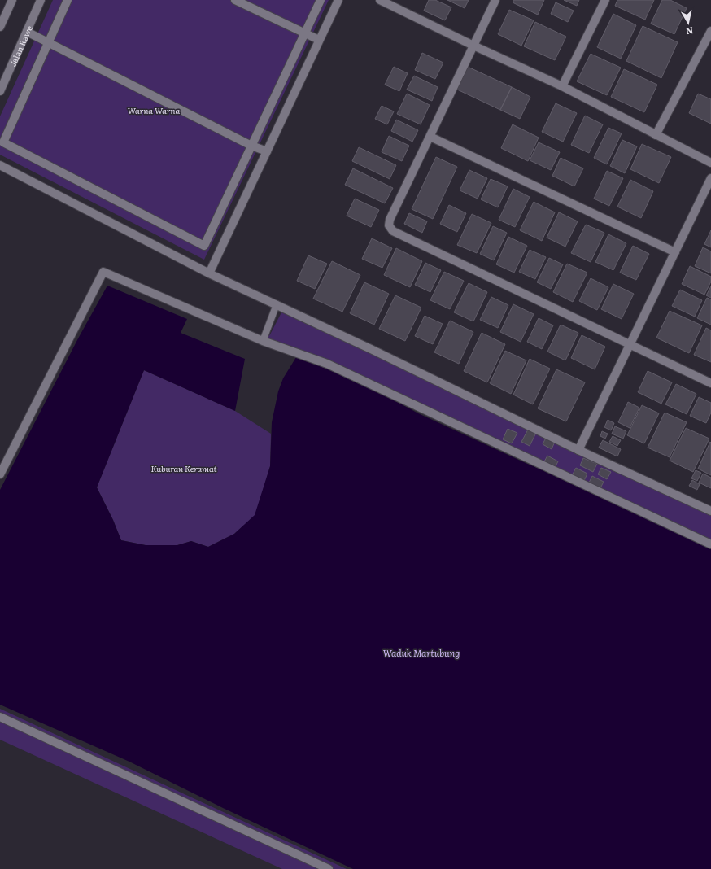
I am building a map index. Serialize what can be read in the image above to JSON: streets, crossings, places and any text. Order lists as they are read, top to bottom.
{
  "streets": {
    "street": ["Jalan Rawe"]
  },
  "water": ["Waduk Martubung"],
  "parks": ["Warna Warna", "Kuburan Keramat"],
  "north": "bottom"
}
